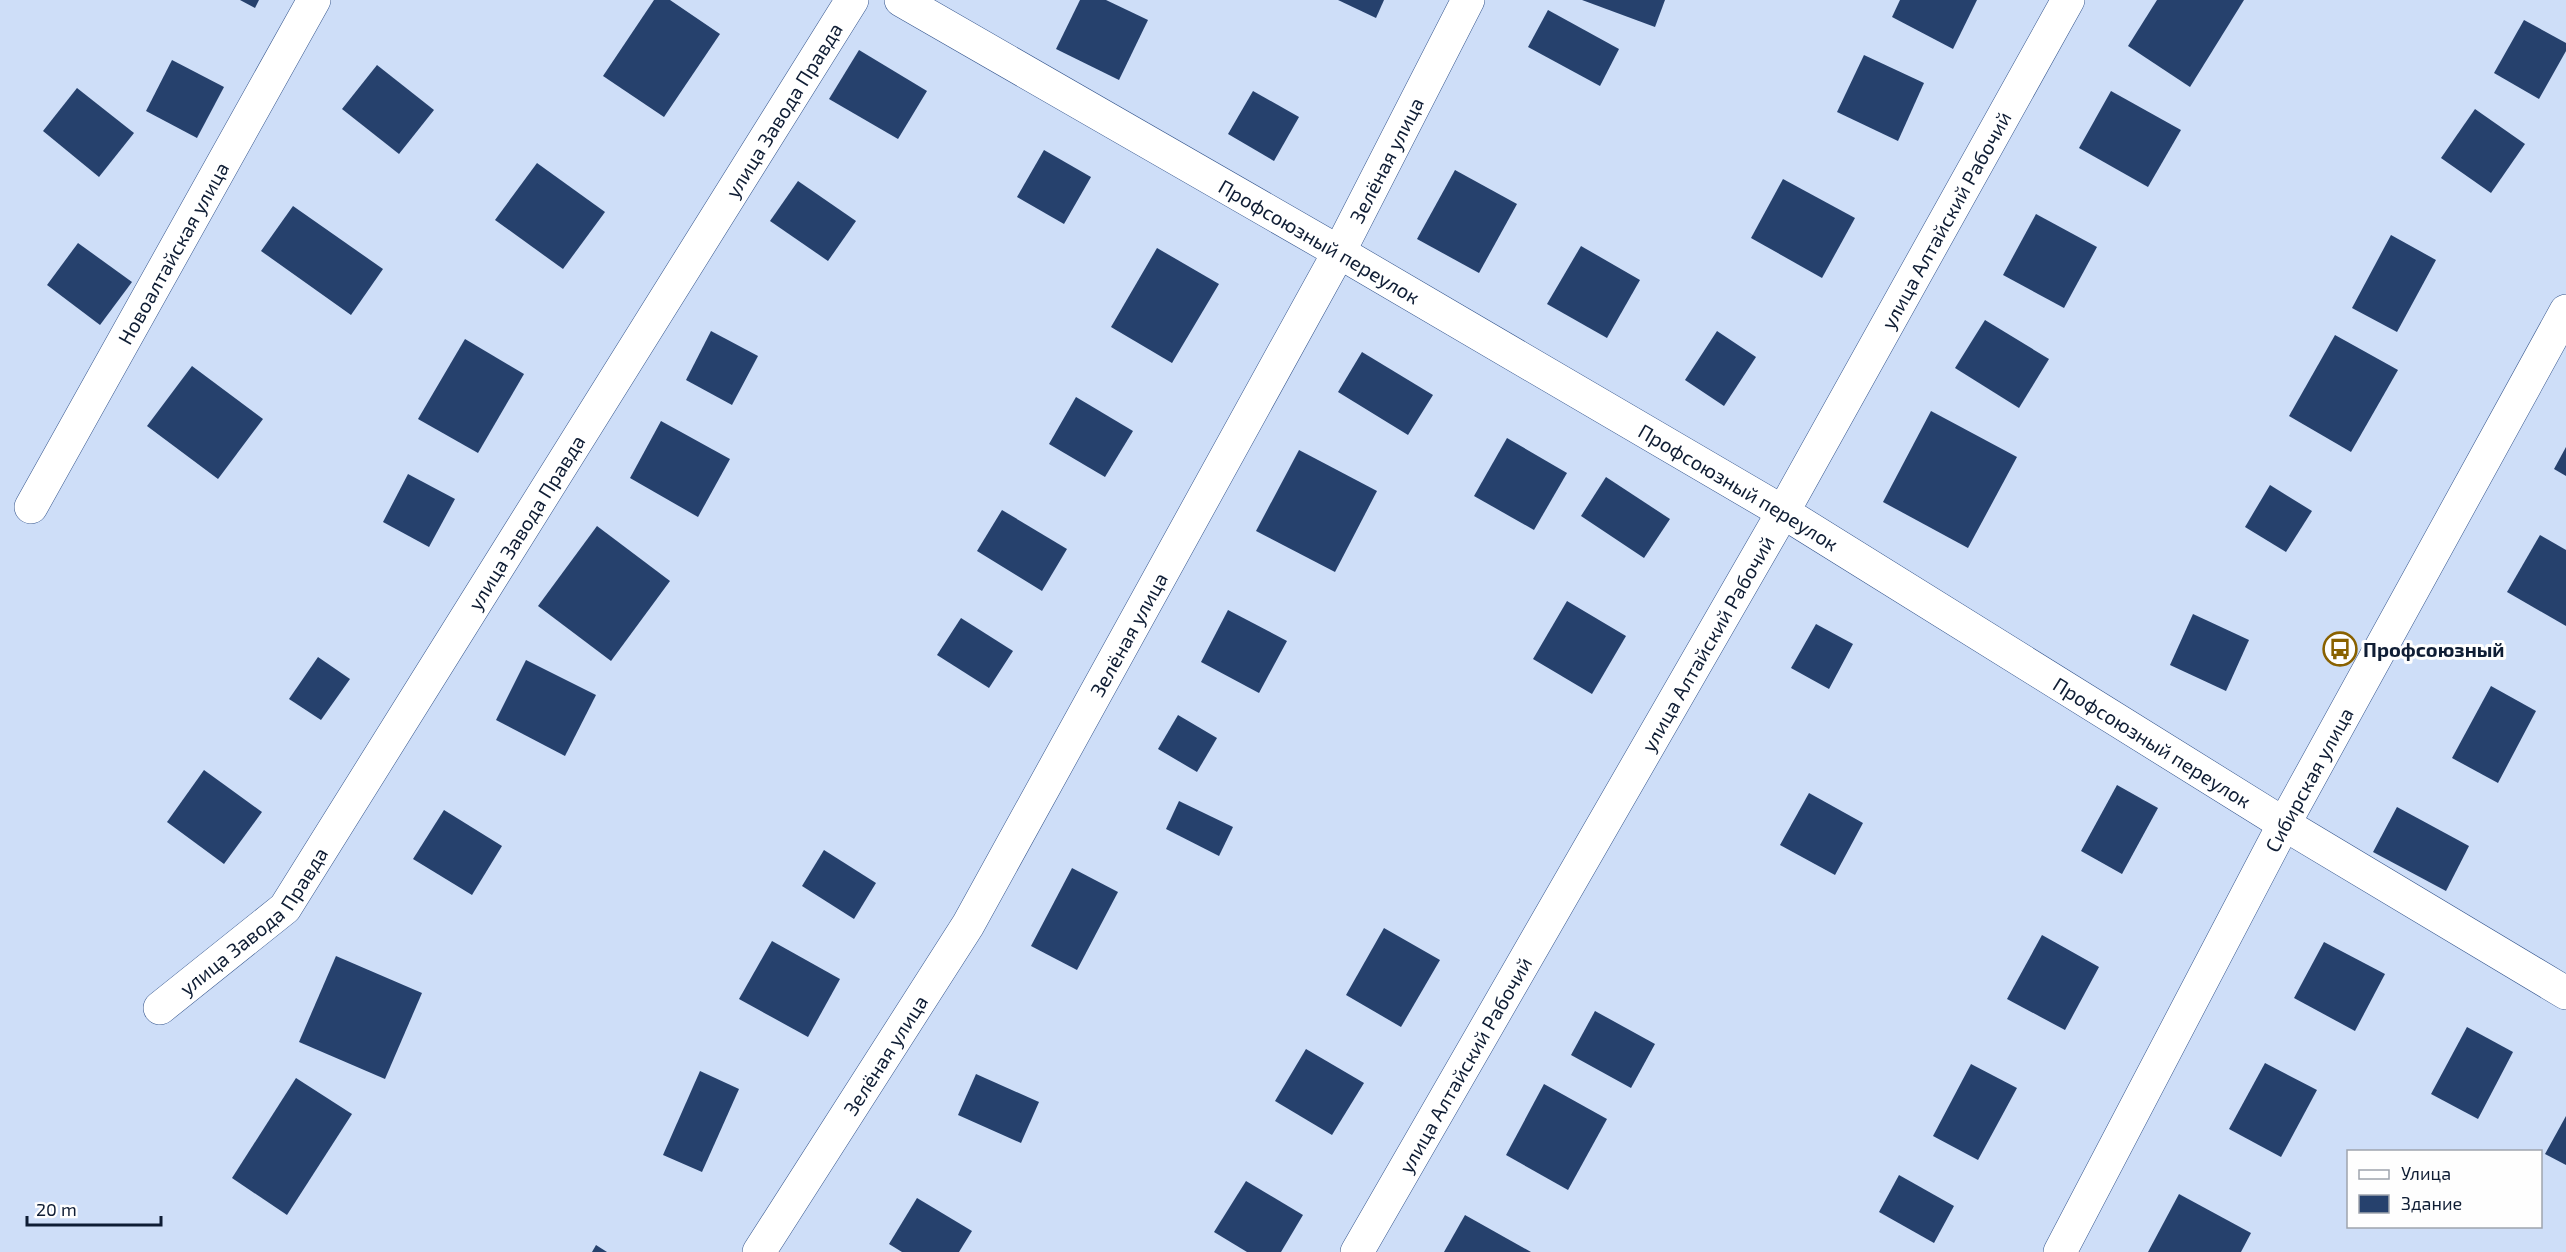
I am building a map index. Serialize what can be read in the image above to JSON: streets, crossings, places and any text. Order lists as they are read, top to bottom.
{
  "streets": {
    "street": [
      "улица Завода Правда",
      "Зелёная улица",
      "улица Алтайский Рабочий",
      "Профсоюзный переулок",
      "Новоалтайская улица",
      "Сибирская улица"
    ]
  },
  "crossings": [
    ["Зелёная улица", "Профсоюзный переулок"],
    ["улица Алтайский Рабочий", "Профсоюзный переулок"],
    ["Профсоюзный переулок", "Сибирская улица"]
  ],
  "places": {
    "bus stop": ["Профсоюзный"]
  },
  "legend": ["Улица", "Здание"],
  "scale_bar": "20 m"
}
